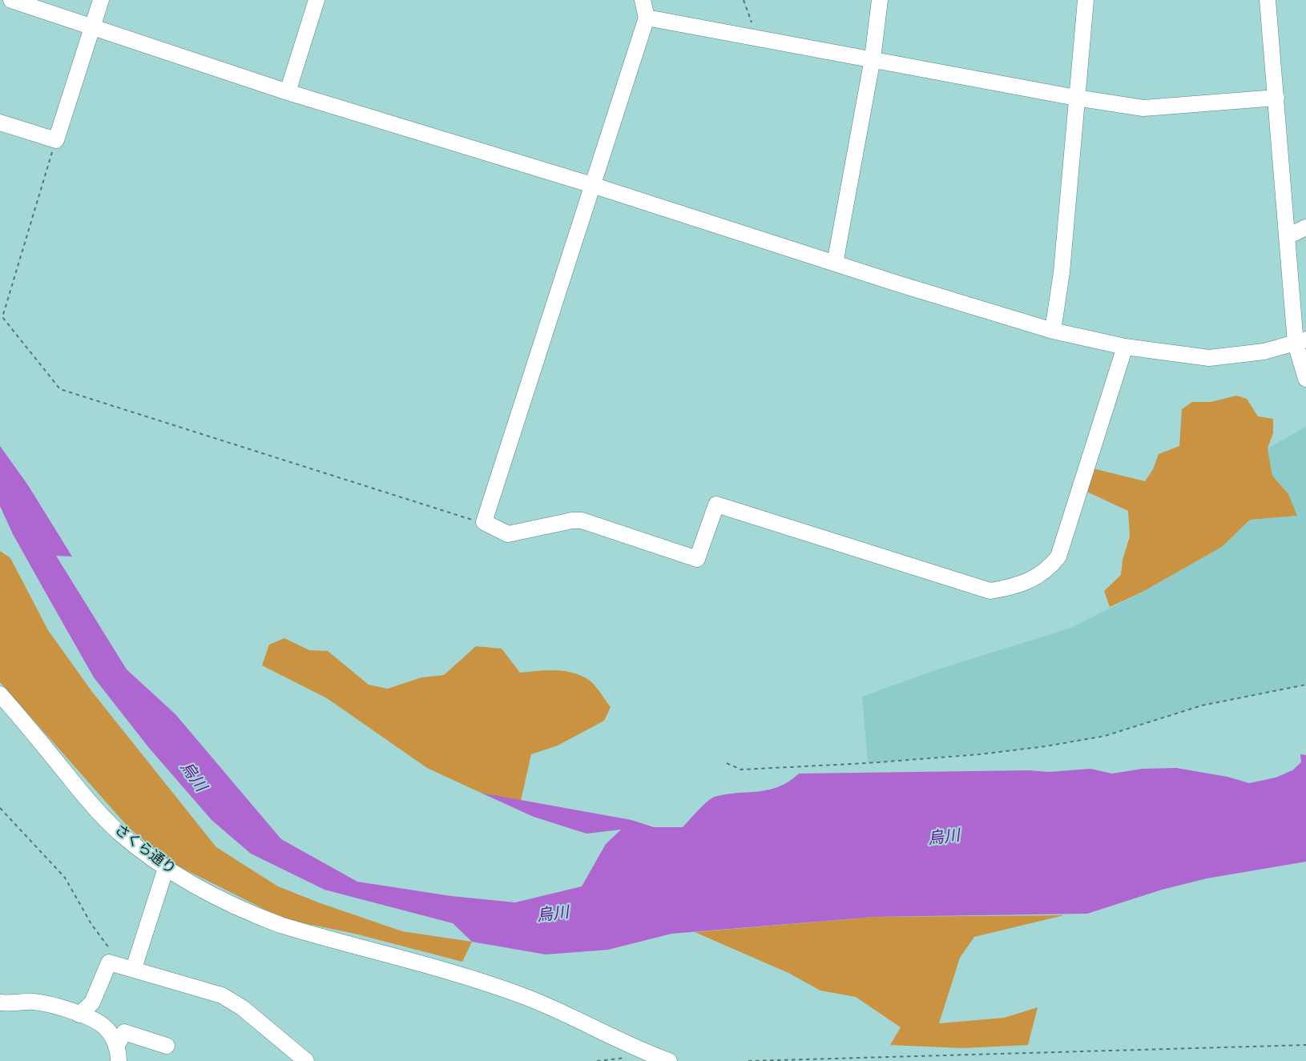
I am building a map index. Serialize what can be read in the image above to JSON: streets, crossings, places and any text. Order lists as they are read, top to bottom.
{
  "streets": {
    "street": ["さくら通り"]
  },
  "water": ["烏川"]
}
